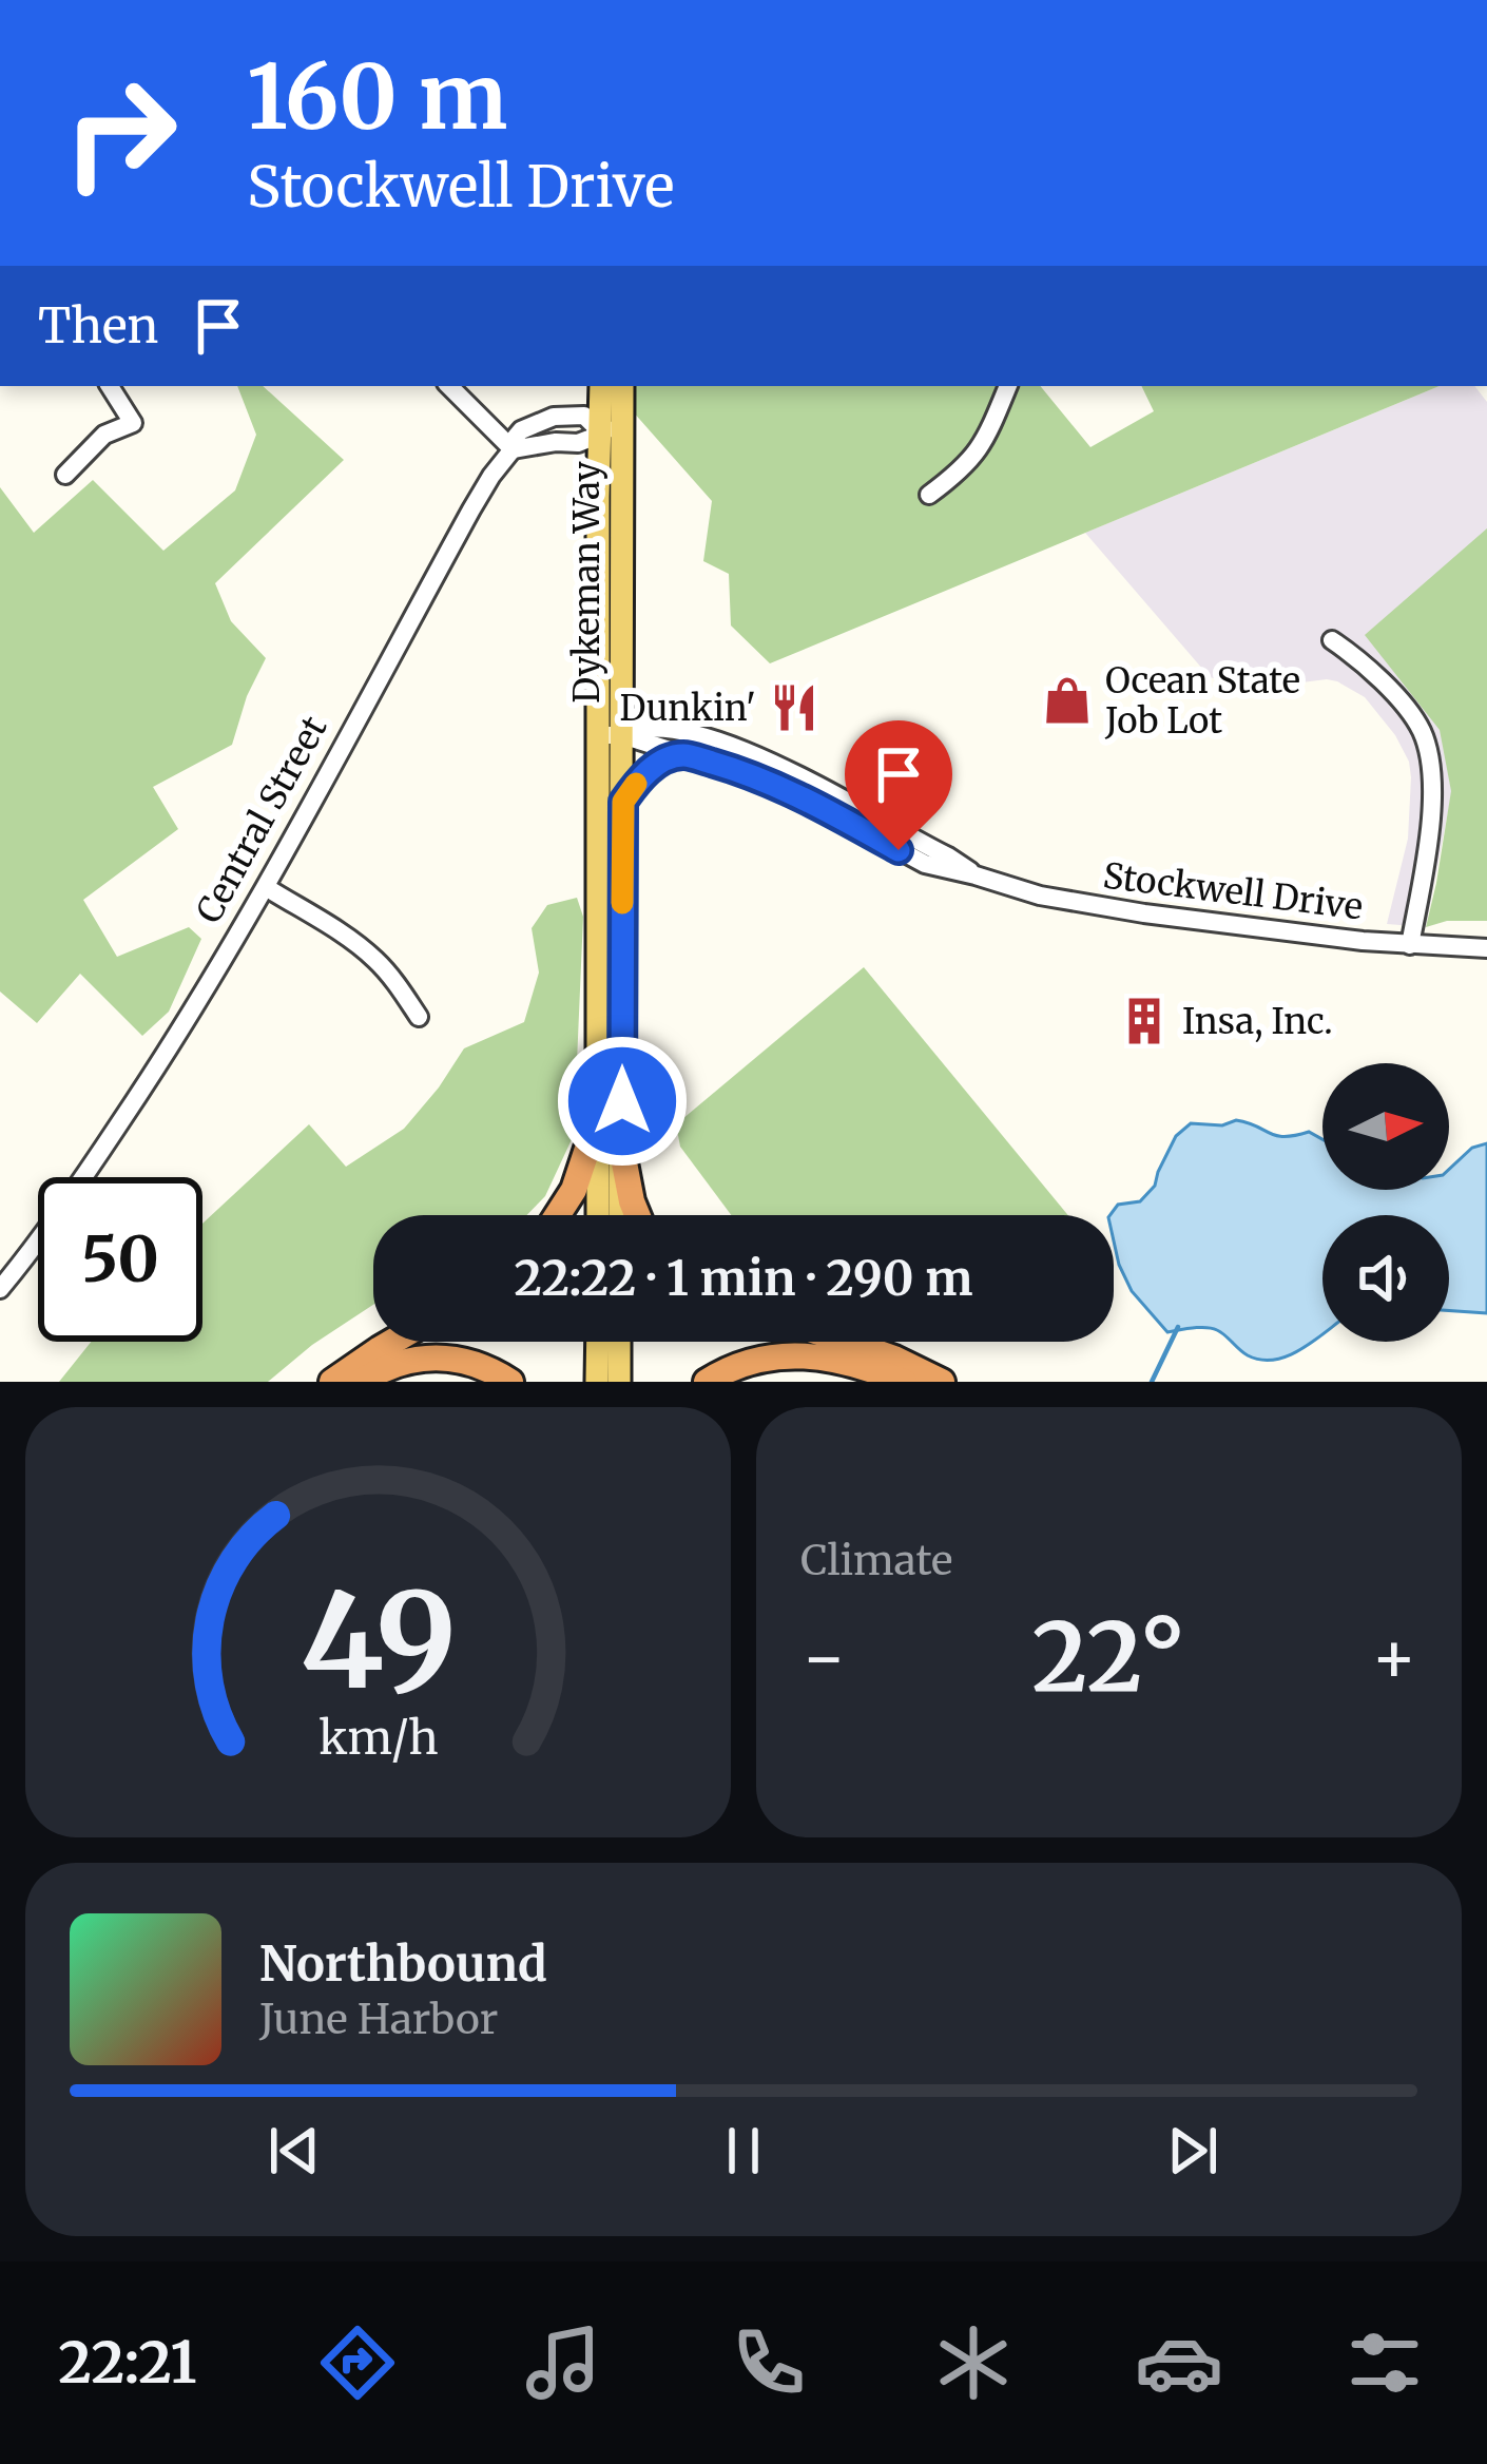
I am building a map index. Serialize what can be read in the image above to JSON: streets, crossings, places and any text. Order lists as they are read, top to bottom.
{
  "streets": {
    "main road": ["Dykeman Way"],
    "street": ["Central Street", "Stockwell Drive"]
  },
  "crossings": [
    ["Dykeman Way", "Central Street"],
    ["Dykeman Way", "Stockwell Drive"]
  ],
  "places": {
    "shop": ["Ocean State Job Lot"],
    "restaurant": ["Dunkin'"],
    "building": ["Insa, Inc."]
  },
  "north": "right",
  "page": {
    "turn": ["160 m", "Stockwell Drive"],
    "then": "Then",
    "limit": "50",
    "trip": "22:22 · 1 min · 290 m",
    "tile": "Climate",
    "heat": ["−", "22°", "+"],
    "song": ["Northbound", "June Harbor"],
    "tabs": "22:21",
    "gauge": ["49", "km/h"]
  }
}
